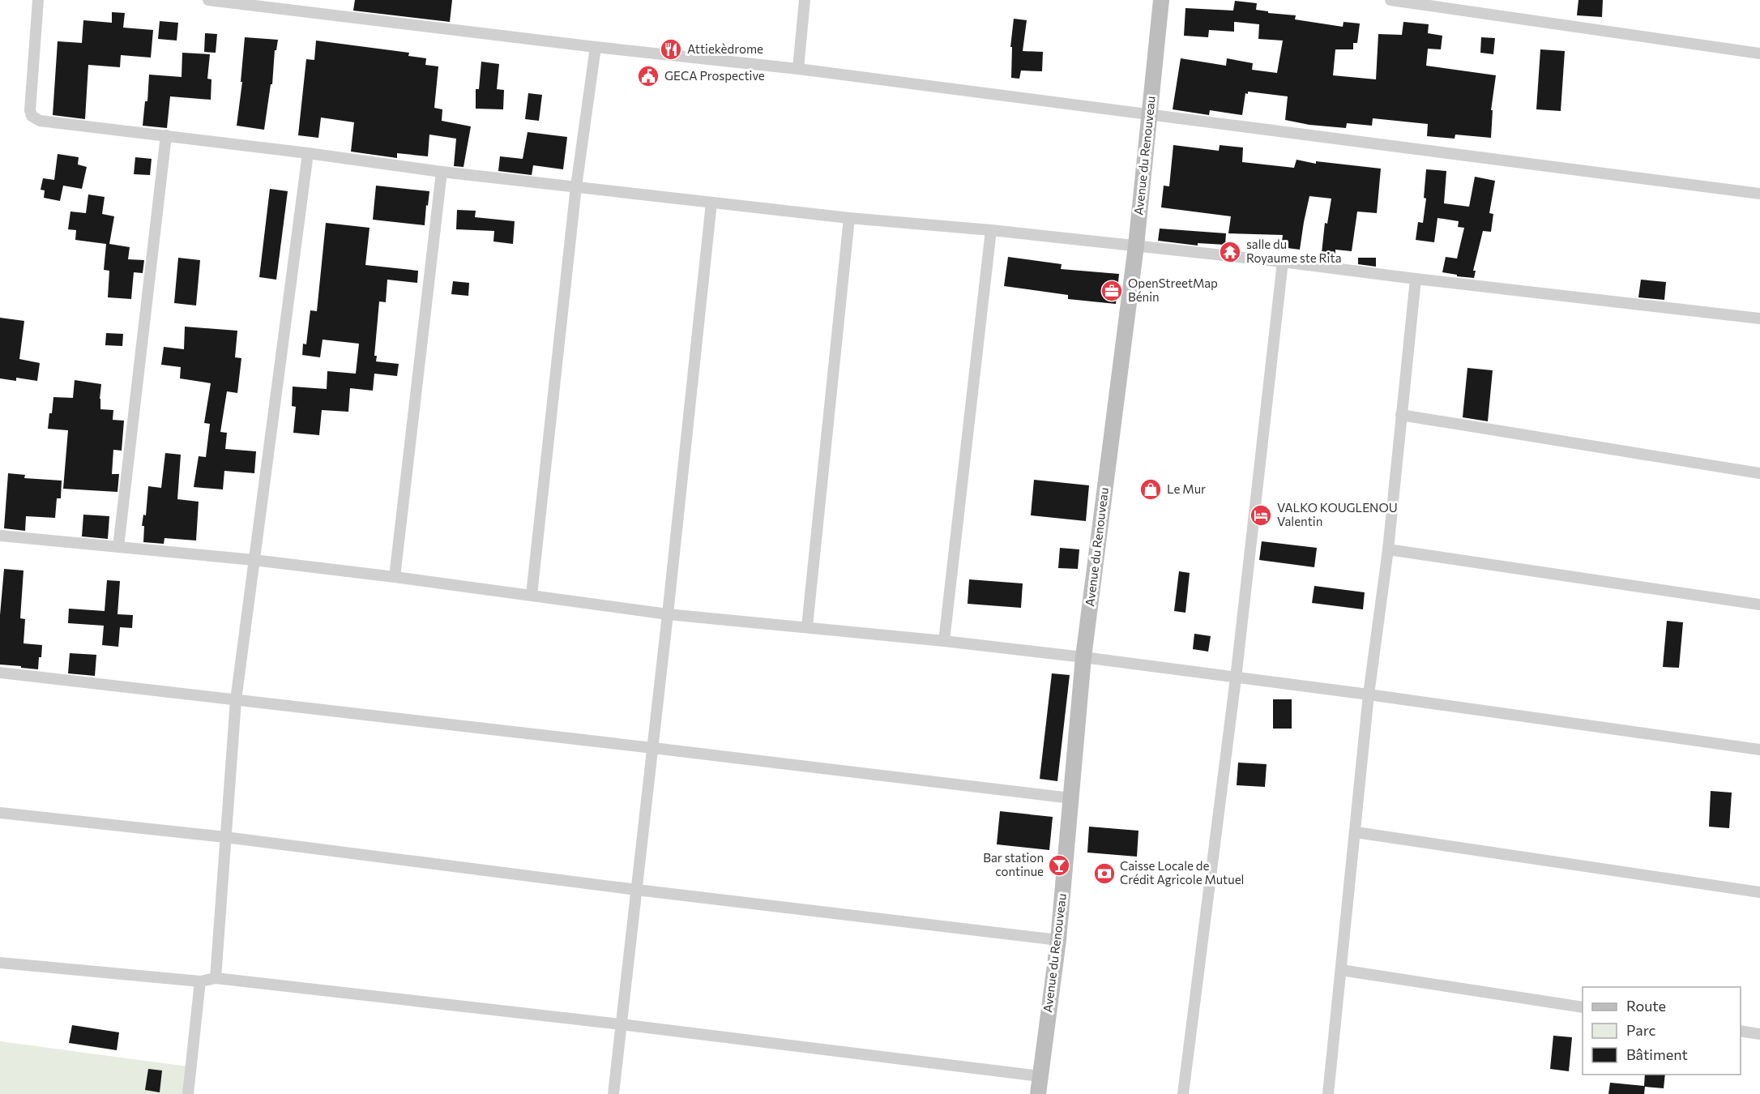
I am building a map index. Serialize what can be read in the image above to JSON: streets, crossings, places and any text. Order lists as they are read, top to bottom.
{
  "streets": {
    "main road": ["Avenue du Renouveau"]
  },
  "places": {
    "restaurant": ["Attiekèdrome"],
    "public building": ["GECA Prospective"],
    "temple": ["salle du Royaume ste Rita"],
    "office": ["OpenStreetMap Bénin"],
    "shop": ["Le Mur"],
    "hotel": ["VALKO KOUGLENOU Valentin"],
    "bar": ["Bar station continue"],
    "bank": ["Caisse Locale de Crédit Agricole Mutuel"]
  },
  "legend": ["Route", "Parc", "Bâtiment"]
}
